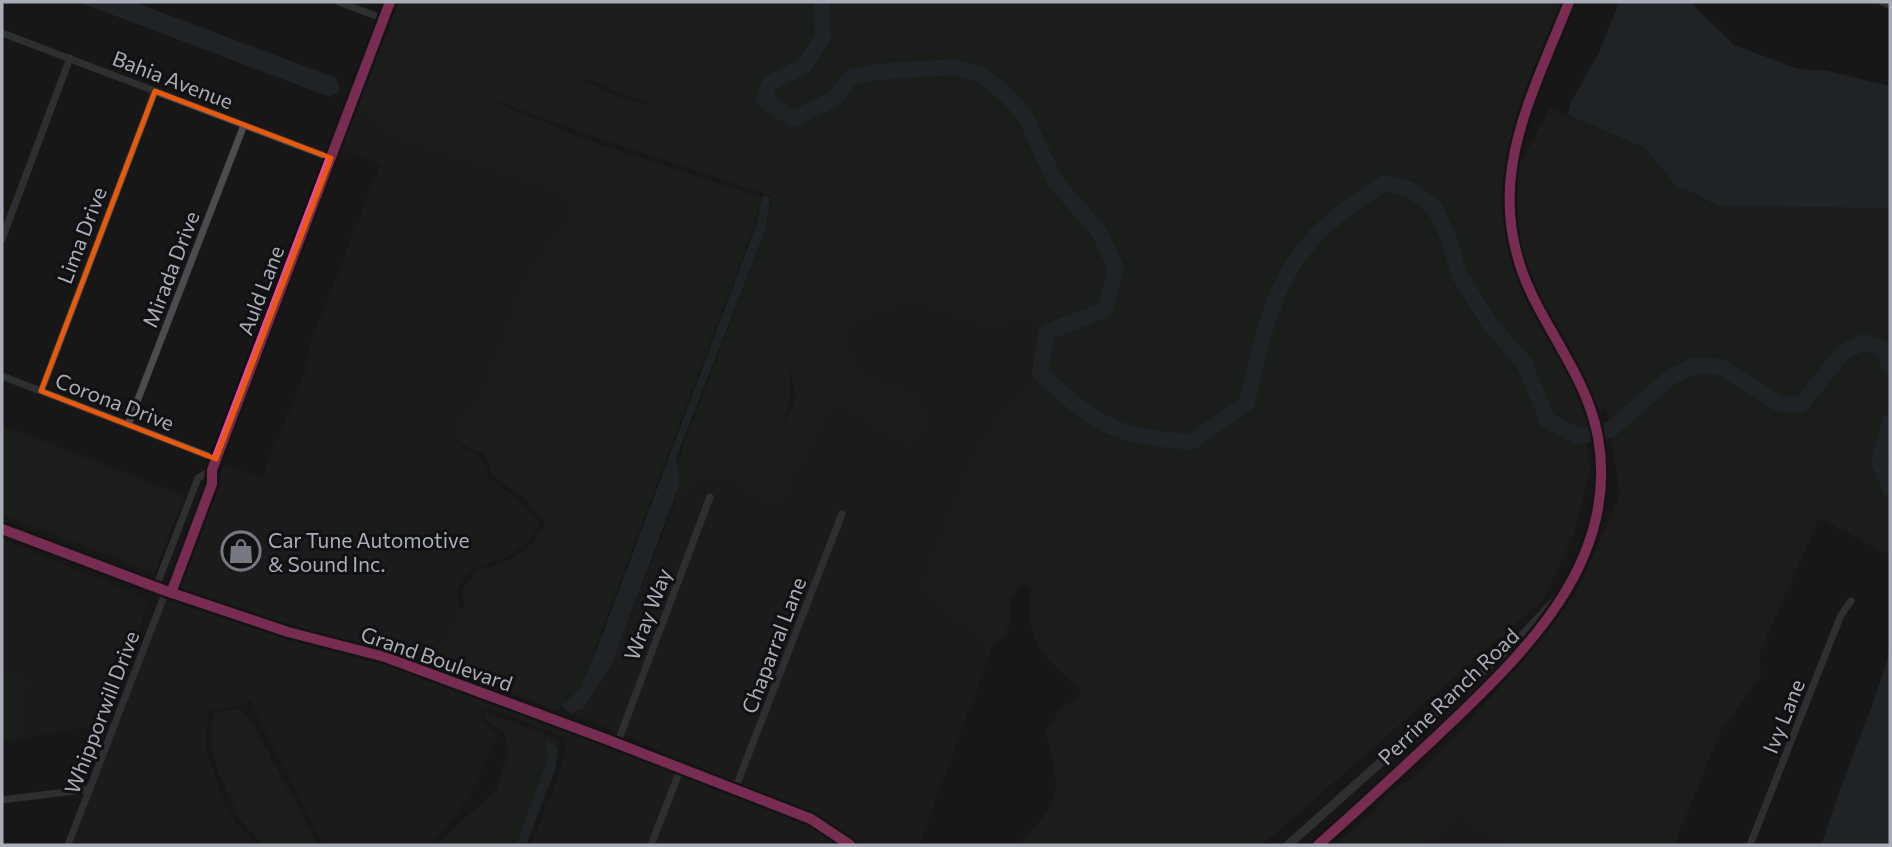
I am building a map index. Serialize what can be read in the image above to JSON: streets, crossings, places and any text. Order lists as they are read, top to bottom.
{
  "streets": {
    "street": [
      "Bahia Avenue",
      "Lima Drive",
      "Mirada Drive",
      "Auld Lane",
      "Corona Drive",
      "Wray Way",
      "Chaparral Lane",
      "Grand Boulevard",
      "Perrine Ranch Road",
      "Whipporwill Drive",
      "Ivy Lane"
    ]
  },
  "crossings": [
    ["Bahia Avenue", "Lima Drive"],
    ["Bahia Avenue", "Mirada Drive"],
    ["Bahia Avenue", "Auld Lane"],
    ["Lima Drive", "Corona Drive"],
    ["Mirada Drive", "Corona Drive"],
    ["Auld Lane", "Corona Drive"],
    ["Auld Lane", "Grand Boulevard"],
    ["Auld Lane", "Whipporwill Drive"],
    ["Wray Way", "Grand Boulevard"],
    ["Chaparral Lane", "Grand Boulevard"],
    ["Grand Boulevard", "Whipporwill Drive"]
  ],
  "places": {
    "shop": ["Car Tune Automotive & Sound Inc."]
  }
}
